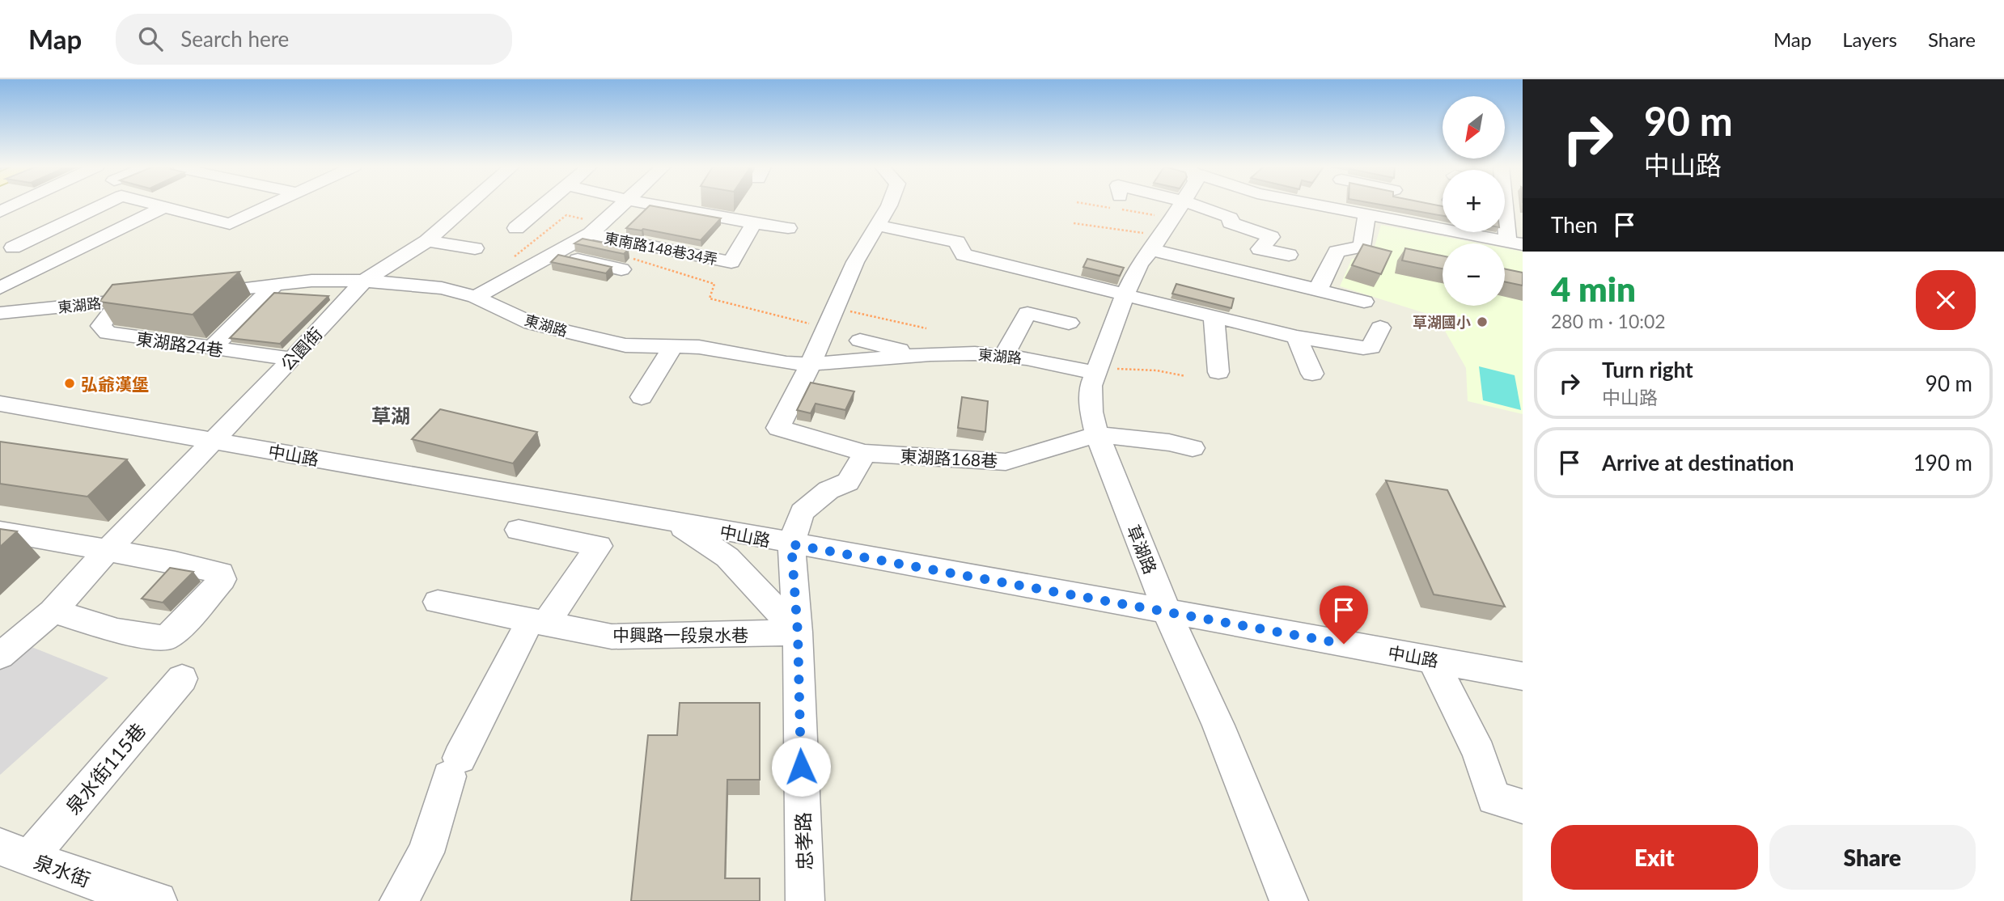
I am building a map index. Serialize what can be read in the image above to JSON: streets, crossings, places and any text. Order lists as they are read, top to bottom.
{
  "streets": {
    "street": [
      "東南路148巷34弄",
      "東湖路",
      "東湖路24巷",
      "公園街",
      "中山路",
      "東湖路168巷",
      "草湖路",
      "中興路一段泉水巷",
      "泉水街115巷",
      "忠孝路",
      "泉水街"
    ]
  },
  "crossings": [
    ["東湖路", "東湖路24巷"],
    ["東湖路", "公園街"],
    ["東湖路", "東湖路168巷"],
    ["東湖路", "草湖路"],
    ["東湖路24巷", "公園街"],
    ["公園街", "中山路"],
    ["中山路", "草湖路"],
    ["中山路", "忠孝路"],
    ["東湖路168巷", "草湖路"],
    ["中興路一段泉水巷", "忠孝路"],
    ["泉水街115巷", "泉水街"]
  ],
  "districts": ["草湖"],
  "places": ["草湖國小", "弘爺漢堡"],
  "north": "bottom left",
  "page": {
    "header": "Map",
    "search": "Search here",
    "nav": ["Map", "Layers", "Share"],
    "turn": ["90 m", "中山路"],
    "map_buttons": ["+", "−"],
    "then": "Then",
    "heading": ["4 min", "280 m · 10:02"],
    "list": [
      {
        "name": "Turn right",
        "note": "中山路",
        "value": "90 m"
      },
      {
        "name": "Arrive at destination",
        "value": "190 m"
      }
    ],
    "buttons": ["Exit", "Share"]
  }
}
